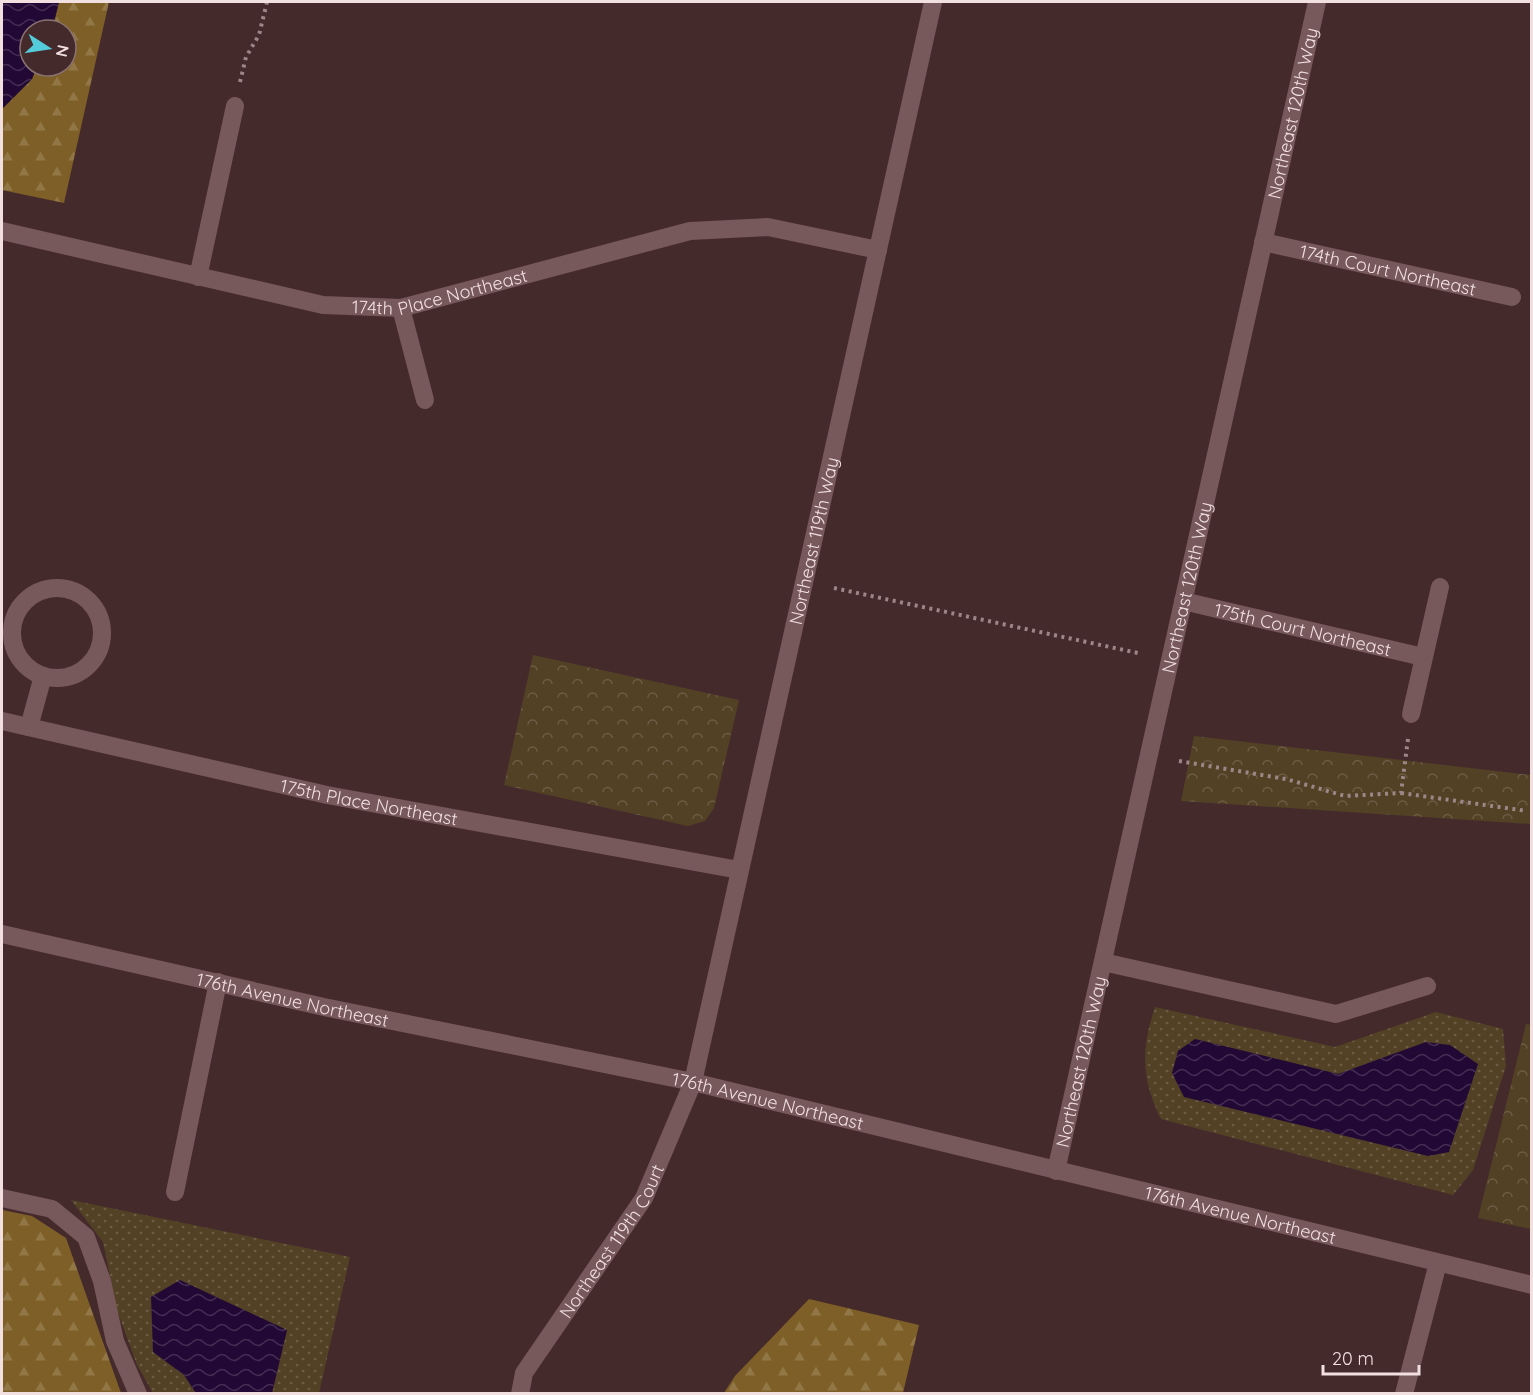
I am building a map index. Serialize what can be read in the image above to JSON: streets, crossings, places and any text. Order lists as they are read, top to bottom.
{
  "streets": {
    "street": [
      "Northeast 120th Way",
      "174th Court Northeast",
      "174th Place Northeast",
      "Northeast 119th Way",
      "175th Court Northeast",
      "175th Place Northeast",
      "176th Avenue Northeast",
      "Northeast 119th Court"
    ]
  },
  "crossings": [
    ["Northeast 120th Way", "174th Court Northeast"],
    ["Northeast 120th Way", "175th Court Northeast"],
    ["Northeast 120th Way", "176th Avenue Northeast"],
    ["174th Place Northeast", "Northeast 119th Way"],
    ["Northeast 119th Way", "175th Place Northeast"],
    ["Northeast 119th Way", "176th Avenue Northeast"],
    ["Northeast 119th Way", "Northeast 119th Court"],
    ["176th Avenue Northeast", "Northeast 119th Court"]
  ],
  "scale_bar": "20 m",
  "north": "right"
}
